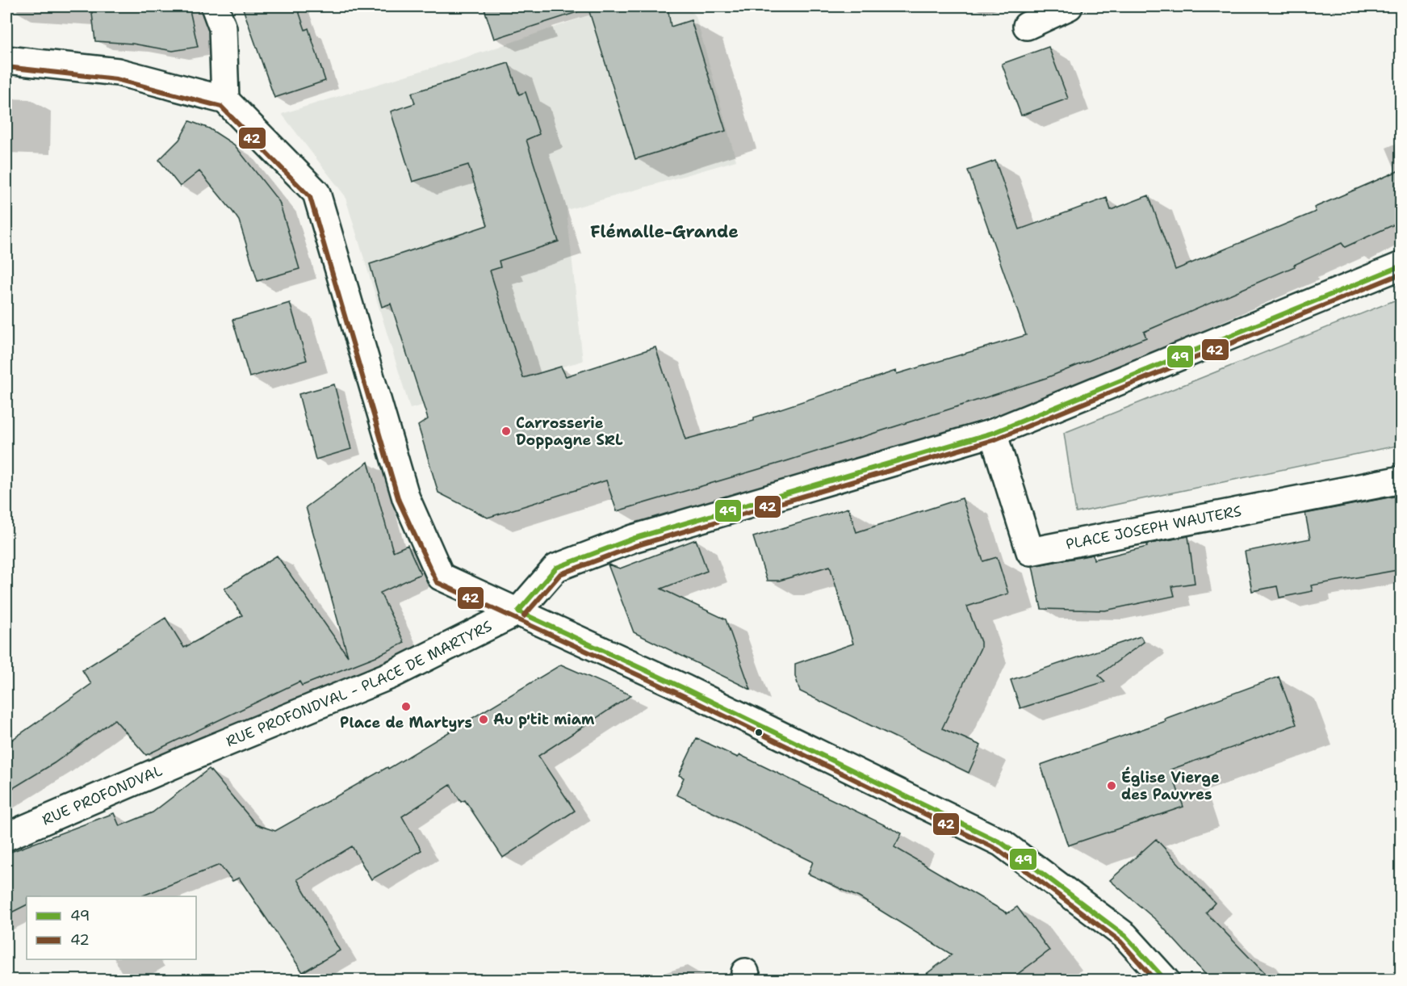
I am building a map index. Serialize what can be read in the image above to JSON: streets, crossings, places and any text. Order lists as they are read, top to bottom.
{
  "streets": {
    "street": ["PLACE JOSEPH WAUTERS", "RUE PROFONDVAL - PLACE DE MARTYRS", "RUE PROFONDVAL"]
  },
  "crossings": [
    ["RUE PROFONDVAL - PLACE DE MARTYRS", "RUE PROFONDVAL"]
  ],
  "districts": ["Flémalle-Grande"],
  "places": [
    "Carrosserie Doppagne SRL",
    "Place de Martyrs",
    "Au p'tit miam",
    "Église Vierge des Pauvres"
  ],
  "lines": ["transit line 42", "transit line 49"],
  "legend": ["49", "42"]
}
